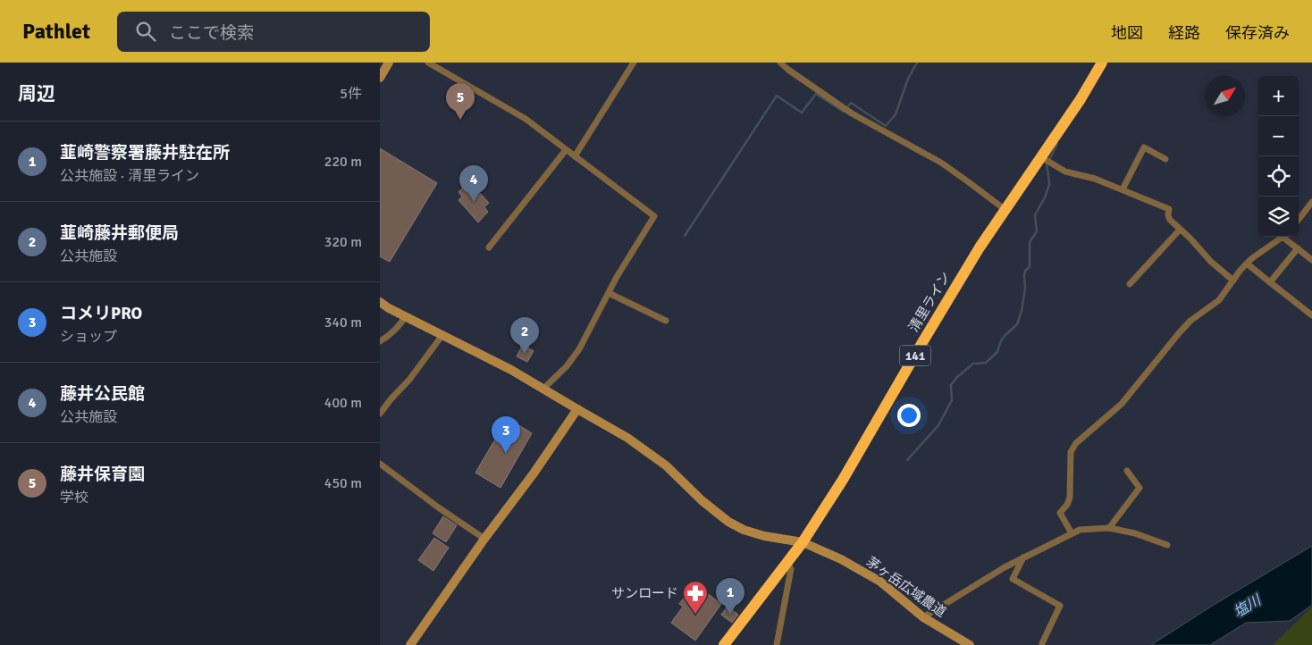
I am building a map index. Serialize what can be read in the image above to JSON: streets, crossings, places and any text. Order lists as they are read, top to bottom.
{
  "streets": {
    "highway": ["清里ライン", "141"],
    "street": ["茅ヶ岳広域農道"]
  },
  "crossings": [
    ["清里ライン", "茅ヶ岳広域農道"]
  ],
  "water": ["塩川"],
  "places": {
    "pharmacy": ["サンロード"]
  },
  "north": "top right",
  "page": {
    "header": "Pathlet",
    "search": "ここで検索",
    "nav": ["地図", "経路", "保存済み"],
    "heading": ["周辺", "5件"],
    "map_buttons": ["+", "−"],
    "pins": [
      "5",
      "4",
      "2",
      "3",
      "1"
    ],
    "list": [
      {
        "mark": "1",
        "name": "韮崎警察署藤井駐在所",
        "note": "公共施設 · 清里ライン",
        "value": "220 m"
      },
      {
        "mark": "2",
        "name": "韮崎藤井郵便局",
        "note": "公共施設",
        "value": "320 m"
      },
      {
        "mark": "3",
        "name": "コメリPRO",
        "note": "ショップ",
        "value": "340 m"
      },
      {
        "mark": "4",
        "name": "藤井公民館",
        "note": "公共施設",
        "value": "400 m"
      },
      {
        "mark": "5",
        "name": "藤井保育園",
        "note": "学校",
        "value": "450 m"
      }
    ]
  }
}
